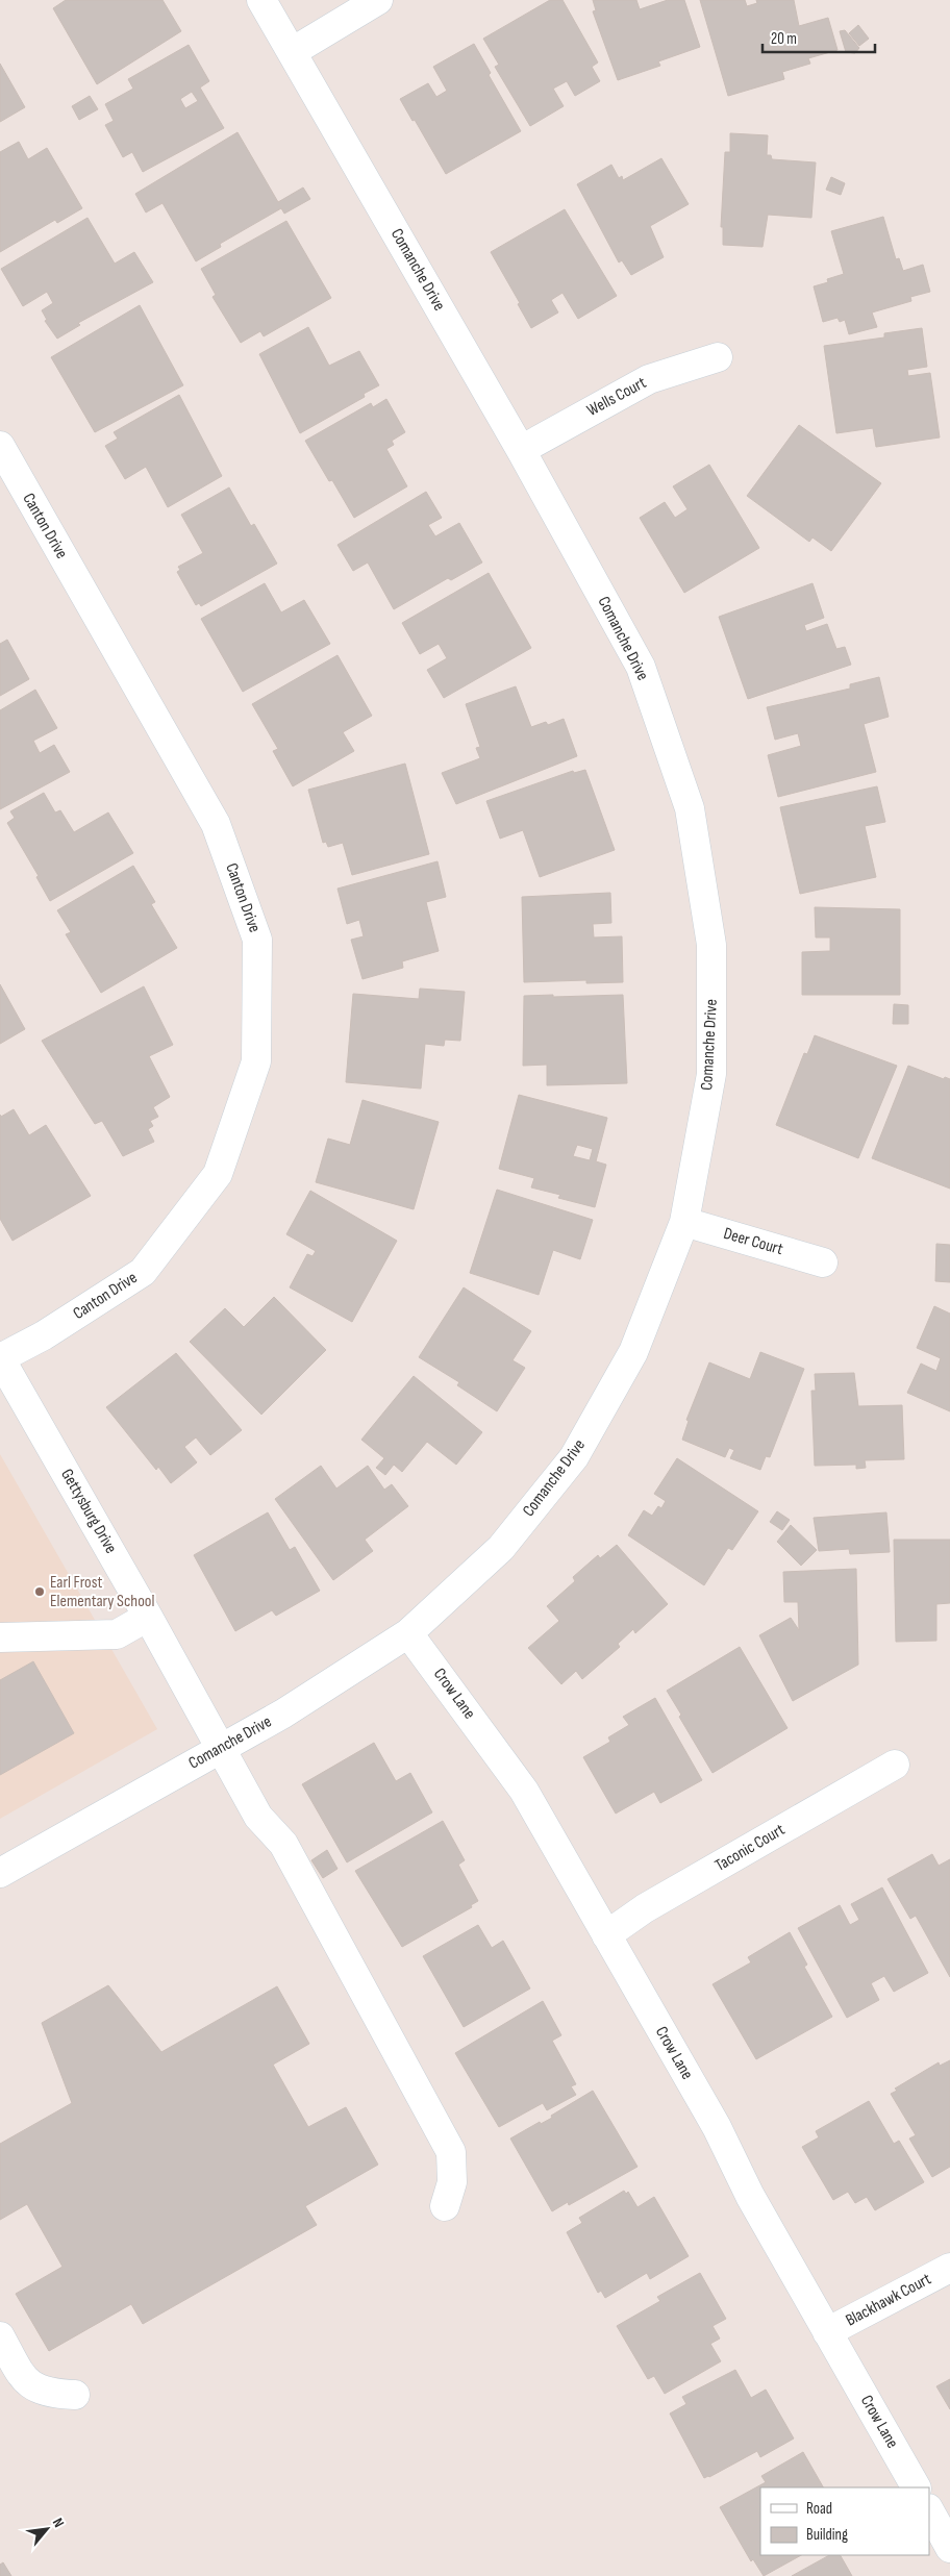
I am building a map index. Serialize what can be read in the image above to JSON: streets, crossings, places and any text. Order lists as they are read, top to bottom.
{
  "streets": {
    "street": [
      "Comanche Drive",
      "Wells Court",
      "Canton Drive",
      "Deer Court",
      "Gettysburg Drive",
      "Crow Lane",
      "Taconic Court",
      "Blackhawk Court"
    ]
  },
  "crossings": [
    ["Comanche Drive", "Wells Court"],
    ["Comanche Drive", "Deer Court"],
    ["Comanche Drive", "Gettysburg Drive"],
    ["Comanche Drive", "Crow Lane"],
    ["Canton Drive", "Gettysburg Drive"],
    ["Crow Lane", "Taconic Court"],
    ["Crow Lane", "Blackhawk Court"]
  ],
  "places": ["Earl Frost Elementary School"],
  "legend": ["Road", "Building"],
  "scale_bar": "20 m",
  "north": "top right"
}
